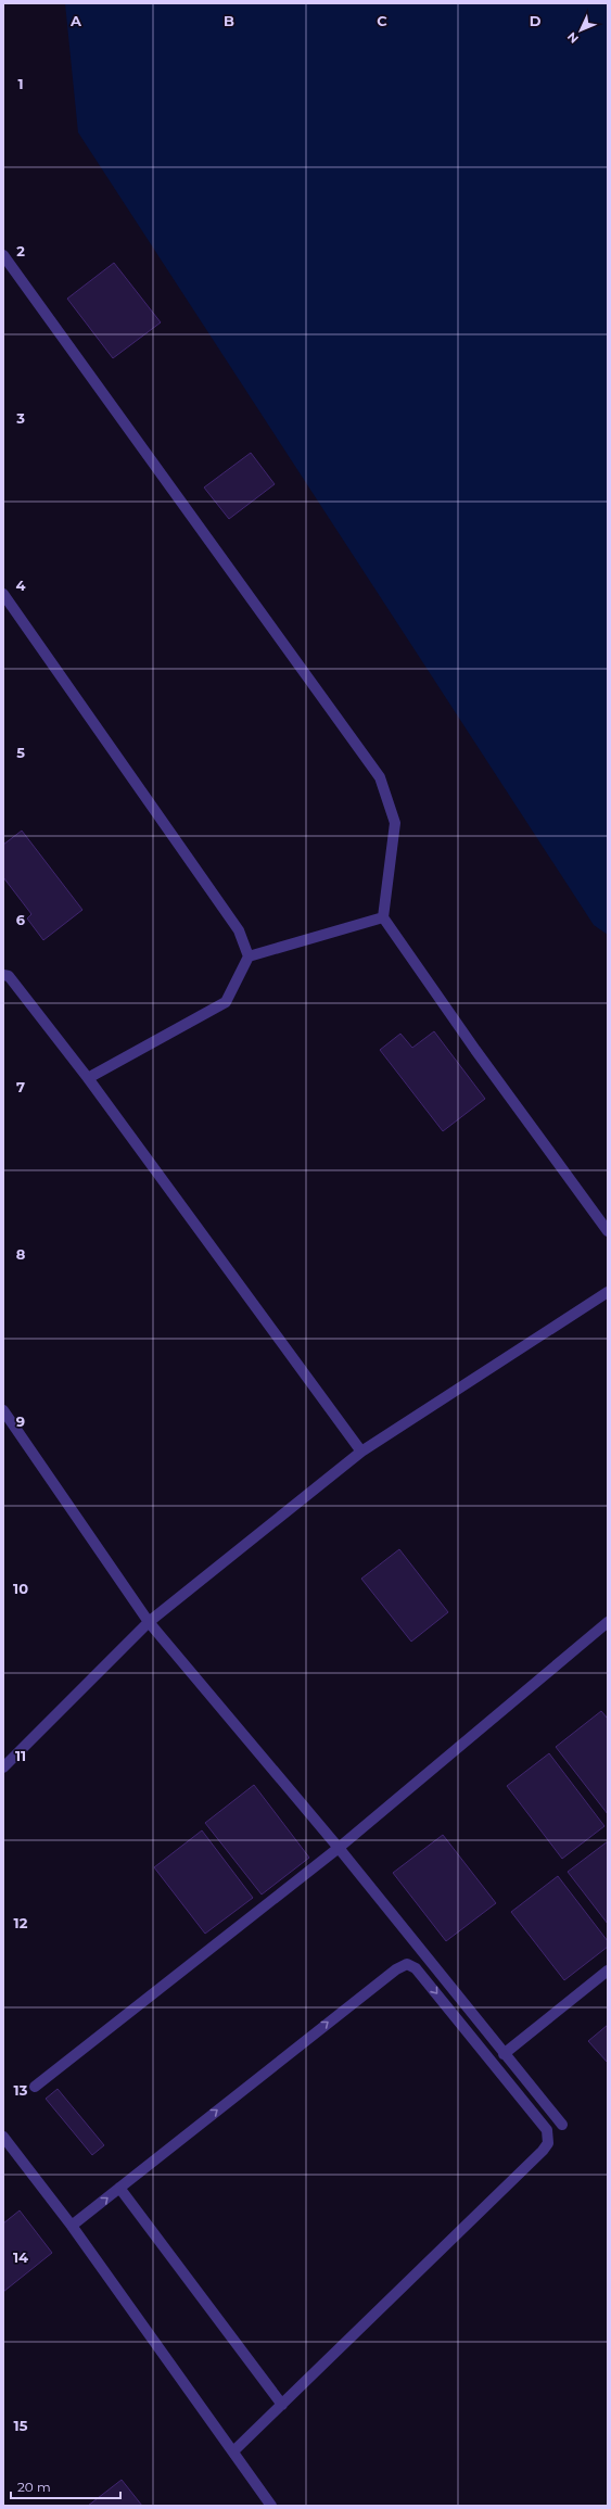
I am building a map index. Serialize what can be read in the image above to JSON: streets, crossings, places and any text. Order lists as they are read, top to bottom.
{
  "scale_bar": "20 m",
  "north": "bottom left",
  "grid": {
    "columns": [
      "A",
      "B",
      "C",
      "D"
    ],
    "rows": [
      "1",
      "2",
      "3",
      "4",
      "5",
      "6",
      "7",
      "8",
      "9",
      "10",
      "11",
      "12",
      "13",
      "14",
      "15"
    ]
  }
}
